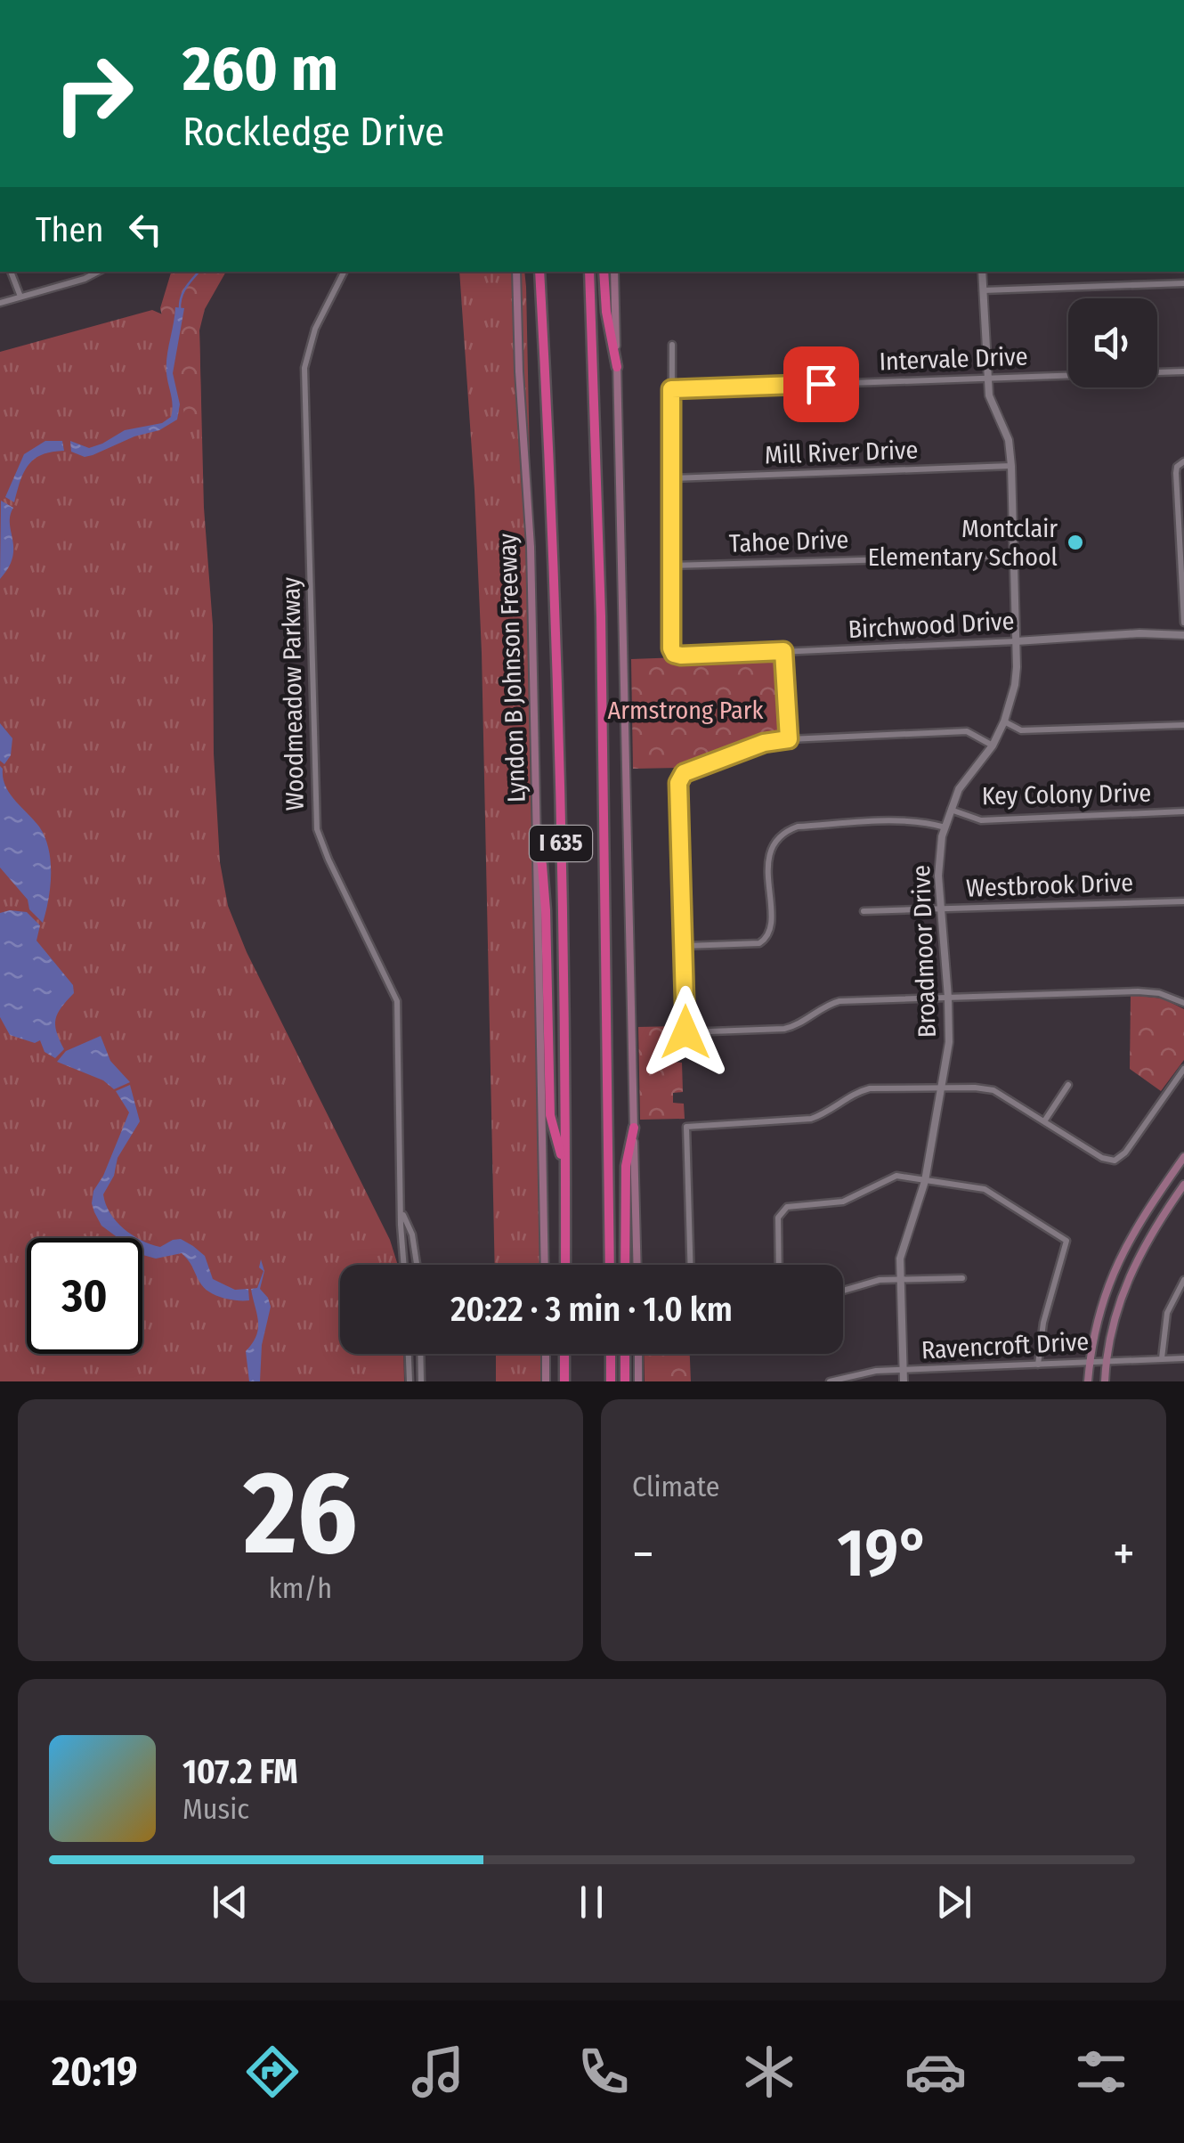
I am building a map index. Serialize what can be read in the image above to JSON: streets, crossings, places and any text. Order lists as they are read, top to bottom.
{
  "streets": {
    "highway": ["Lyndon B Johnson Freeway", "I 635"],
    "street": [
      "Intervale Drive",
      "Mill River Drive",
      "Tahoe Drive",
      "Birchwood Drive",
      "Woodmeadow Parkway",
      "Key Colony Drive",
      "Westbrook Drive",
      "Broadmoor Drive",
      "Ravencroft Drive"
    ]
  },
  "crossings": [
    ["Intervale Drive", "Broadmoor Drive"],
    ["Mill River Drive", "Broadmoor Drive"],
    ["Tahoe Drive", "Birchwood Drive"],
    ["Tahoe Drive", "Broadmoor Drive"],
    ["Birchwood Drive", "Broadmoor Drive"],
    ["Key Colony Drive", "Broadmoor Drive"],
    ["Westbrook Drive", "Broadmoor Drive"],
    ["Broadmoor Drive", "Ravencroft Drive"]
  ],
  "parks": ["Armstrong Park"],
  "places": ["Montclair Elementary School"],
  "page": {
    "turn": ["260 m", "Rockledge Drive"],
    "then": "Then",
    "limit": "30",
    "trip": "20:22 · 3 min · 1.0 km",
    "tile": [
      ["26", "km/h"],
      "Climate"
    ],
    "heat": ["−", "19°", "+"],
    "song": ["107.2 FM", "Music"],
    "tabs": "20:19"
  }
}
